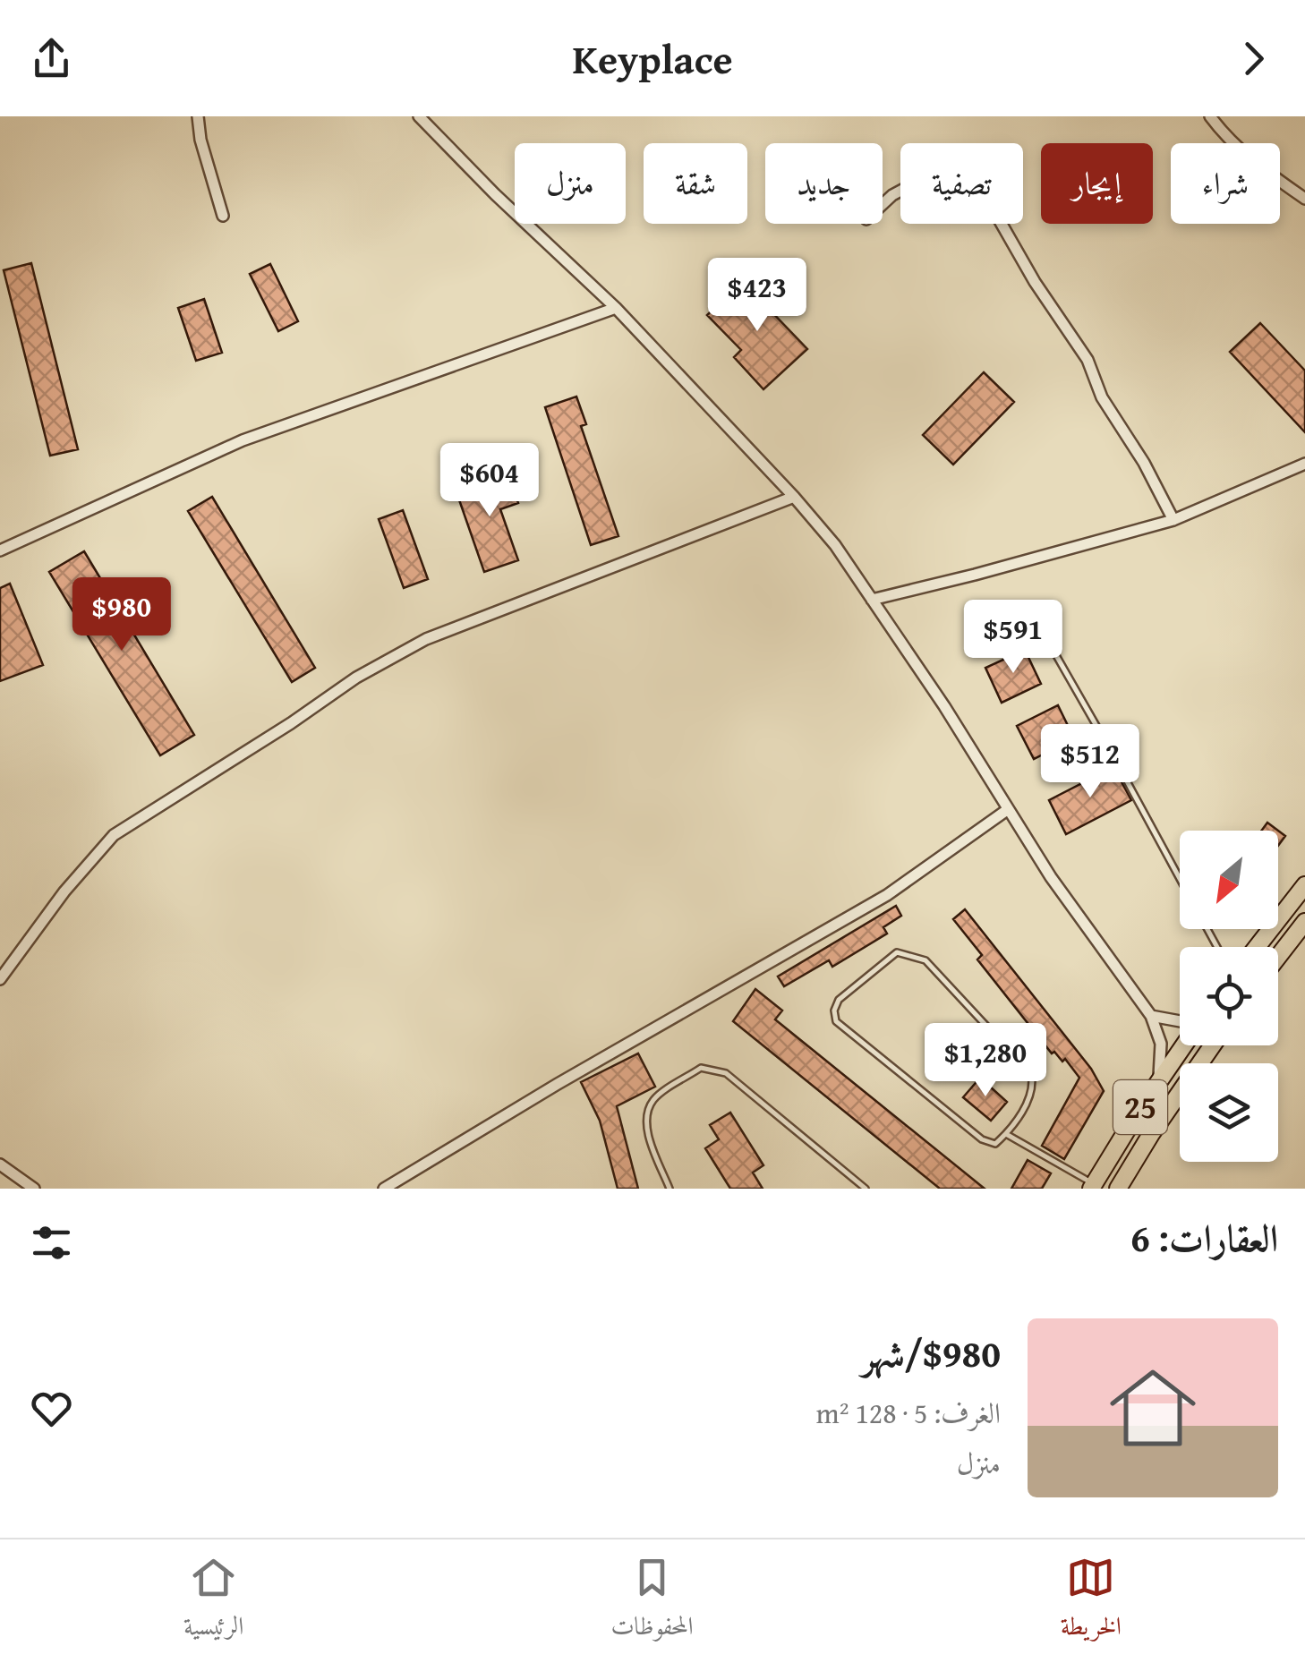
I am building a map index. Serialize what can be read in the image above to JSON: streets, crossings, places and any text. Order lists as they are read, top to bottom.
{
  "streets": {
    "main road": ["25"]
  },
  "north": "bottom left",
  "page": {
    "header": "Keyplace",
    "chip": [
      "شراء",
      "إيجار",
      "تصفية",
      "جديد",
      "شقة",
      "منزل"
    ],
    "price": [
      "$423",
      "$604",
      "$980",
      "$591",
      "$512",
      "$1,280"
    ],
    "heading": "العقارات: 6",
    "list": [
      {
        "name": "$980/شهر",
        "note": "الغرف: 5 · 128 m² · منزل"
      }
    ],
    "tabs": ["الخريطة", "المحفوظات", "الرئيسية"]
  }
}
